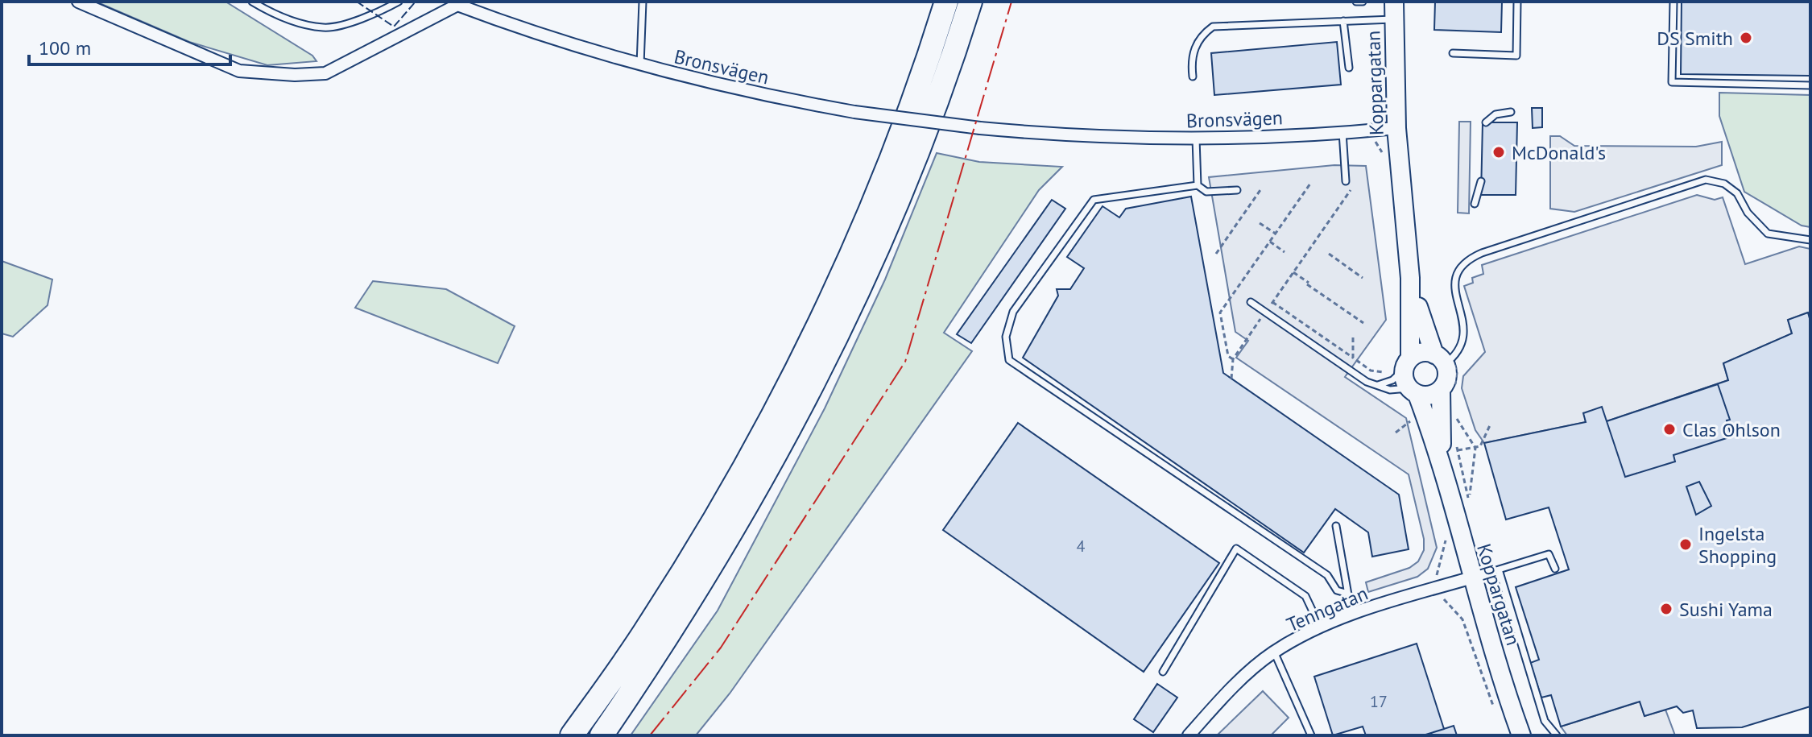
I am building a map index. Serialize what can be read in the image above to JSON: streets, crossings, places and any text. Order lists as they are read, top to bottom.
{
  "streets": {
    "street": ["Bronsvägen", "Koppargatan", "Tenngatan"]
  },
  "crossings": [
    ["Bronsvägen", "Koppargatan"],
    ["Koppargatan", "Tenngatan"]
  ],
  "places": [
    "DS Smith",
    "McDonald's",
    "Clas Ohlson",
    "Ingelsta Shopping",
    "Sushi Yama"
  ],
  "house_numbers": ["4", "17"],
  "scale_bar": "100 m"
}
